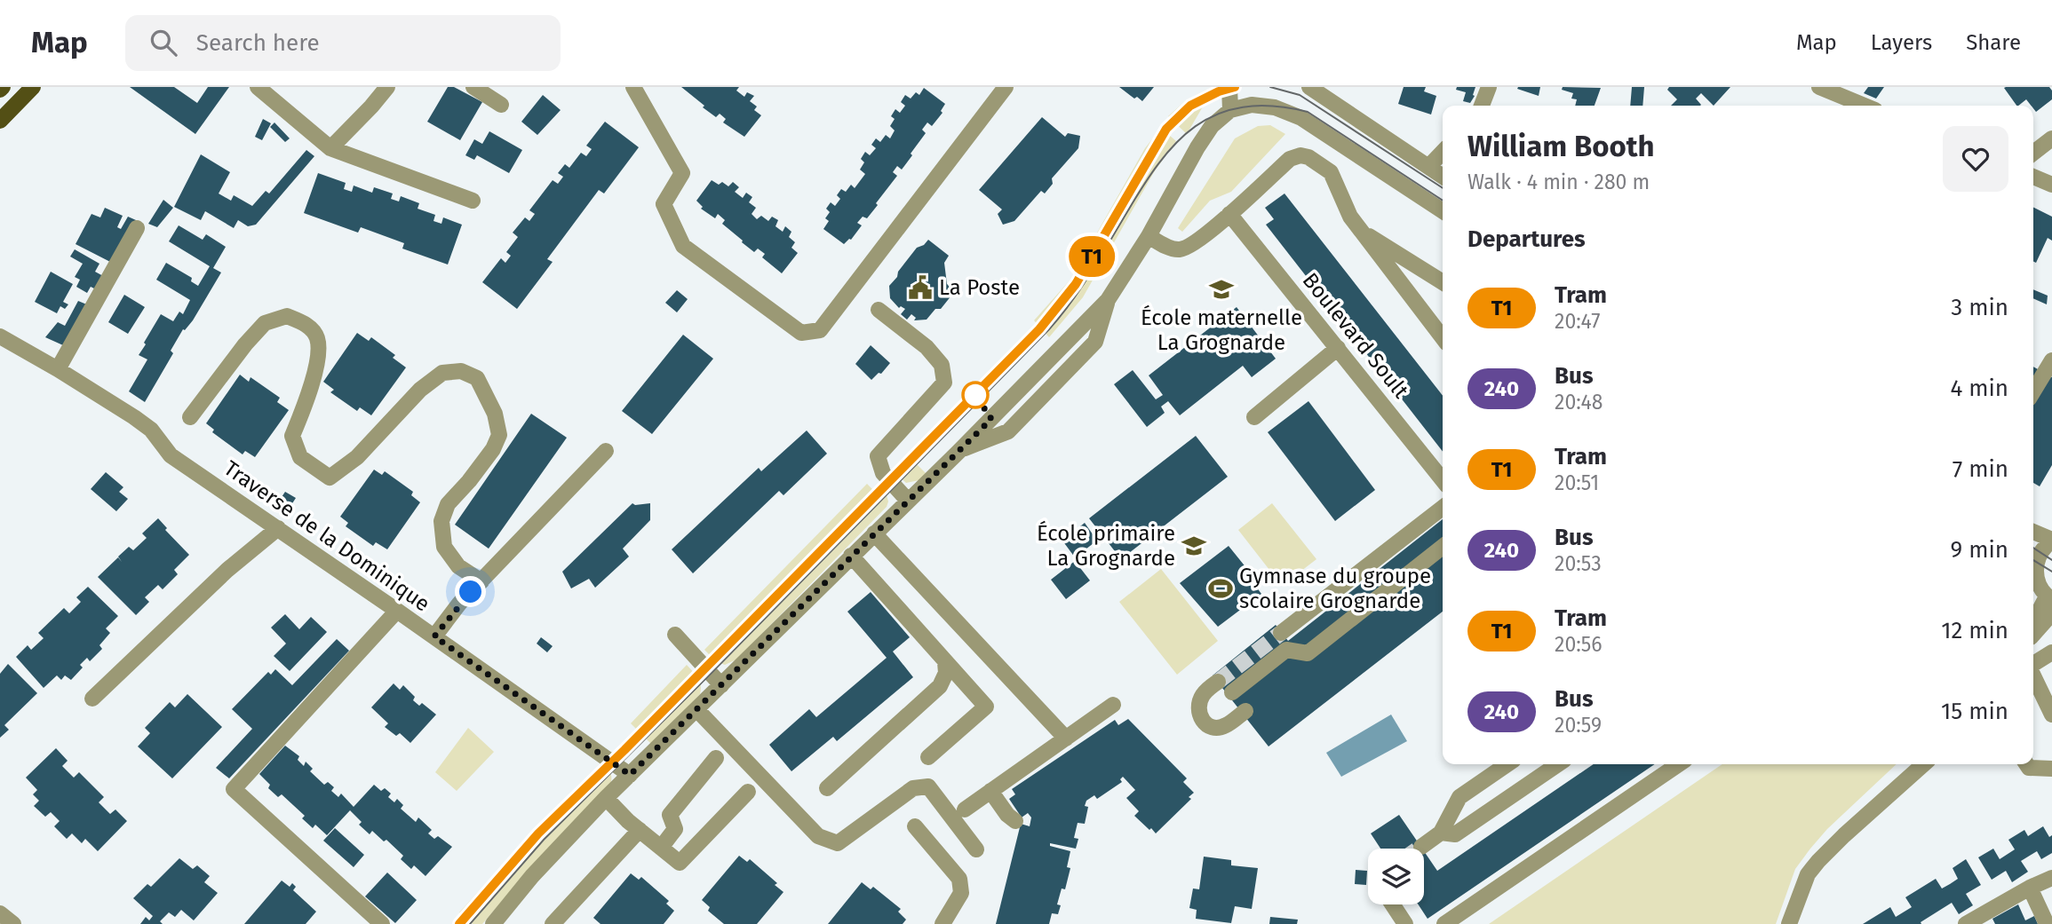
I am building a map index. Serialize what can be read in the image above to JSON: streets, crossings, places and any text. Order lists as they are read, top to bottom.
{
  "streets": {
    "street": ["Boulevard Soult", "Traverse de la Dominique"]
  },
  "places": {
    "public building": ["La Poste"],
    "school or university": ["École maternelle La Grognarde", "École primaire La Grognarde"],
    "sports": ["Gymnase du groupe scolaire Grognarde"]
  },
  "lines": ["tram line T1"],
  "page": {
    "header": "Map",
    "search": "Search here",
    "nav": ["Map", "Layers", "Share"],
    "on_map": "T1",
    "heading": [
      ["William Booth", "Walk · 4 min · 280 m"],
      "Departures"
    ],
    "list": [
      {
        "mark": "T1",
        "name": "Tram",
        "note": "20:47",
        "value": "3 min"
      },
      {
        "mark": "240",
        "name": "Bus",
        "note": "20:48",
        "value": "4 min"
      },
      {
        "mark": "T1",
        "name": "Tram",
        "note": "20:51",
        "value": "7 min"
      },
      {
        "mark": "240",
        "name": "Bus",
        "note": "20:53",
        "value": "9 min"
      },
      {
        "mark": "T1",
        "name": "Tram",
        "note": "20:56",
        "value": "12 min"
      },
      {
        "mark": "240",
        "name": "Bus",
        "note": "20:59",
        "value": "15 min"
      }
    ]
  }
}
